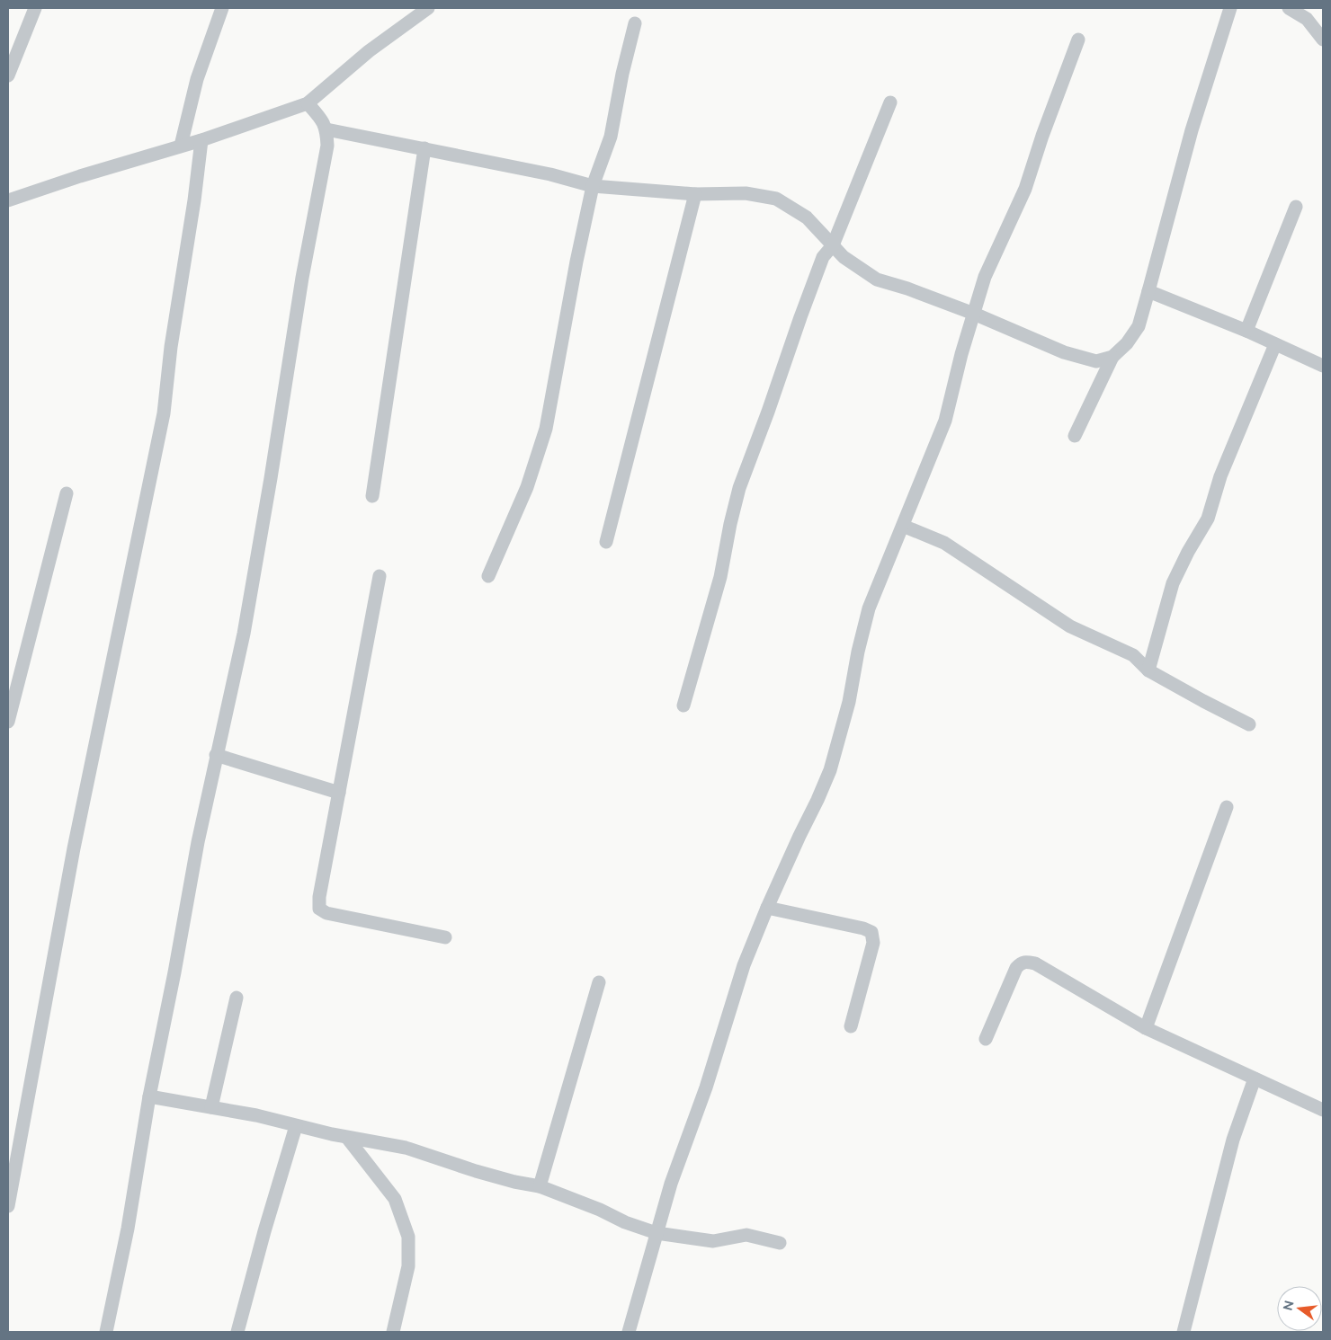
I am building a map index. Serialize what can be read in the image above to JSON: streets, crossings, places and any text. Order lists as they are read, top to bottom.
{
  "north": "left"
}
